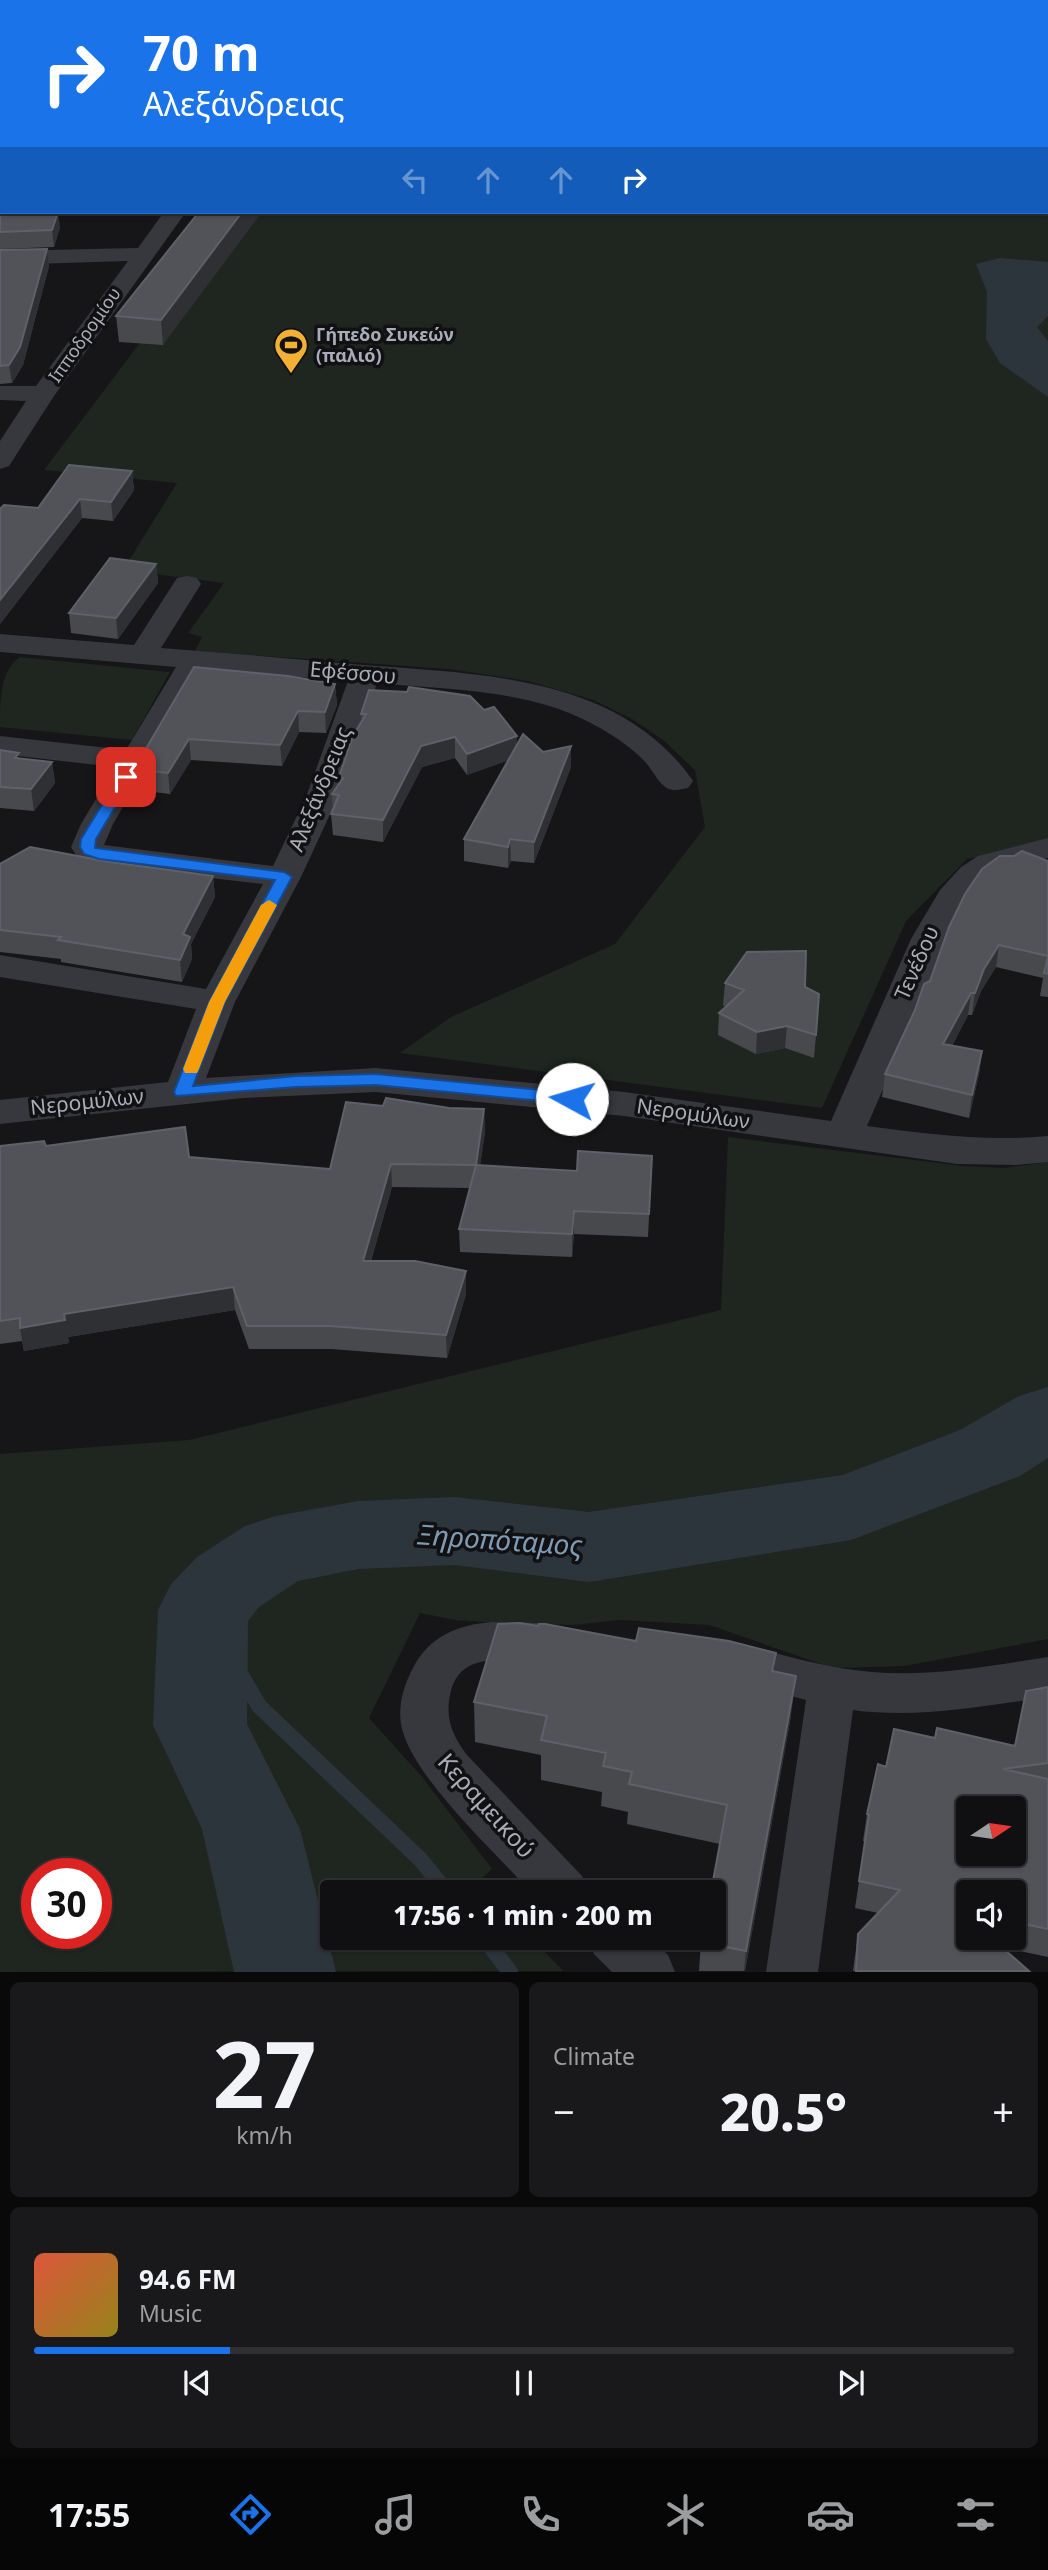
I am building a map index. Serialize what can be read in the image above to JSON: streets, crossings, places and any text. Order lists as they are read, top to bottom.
{
  "streets": {
    "street": [
      "Ιπποδρομίου",
      "Εφέσσου",
      "Αλεξάνδρειας",
      "Τενέδου",
      "Νερομύλων",
      "Κεραμεικού"
    ]
  },
  "crossings": [
    ["Εφέσσου", "Αλεξάνδρειας"],
    ["Αλεξάνδρειας", "Νερομύλων"],
    ["Τενέδου", "Νερομύλων"]
  ],
  "water": ["Ξηροπόταμος"],
  "places": {
    "sports": ["Γήπεδο Συκεών (παλιό)"]
  },
  "north": "right",
  "page": {
    "turn": ["70 m", "Αλεξάνδρειας"],
    "limit": "30",
    "trip": "17:56 · 1 min · 200 m",
    "tile": [
      ["27", "km/h"],
      "Climate"
    ],
    "heat": ["−", "20.5°", "+"],
    "song": ["94.6 FM", "Music"],
    "tabs": "17:55"
  }
}
